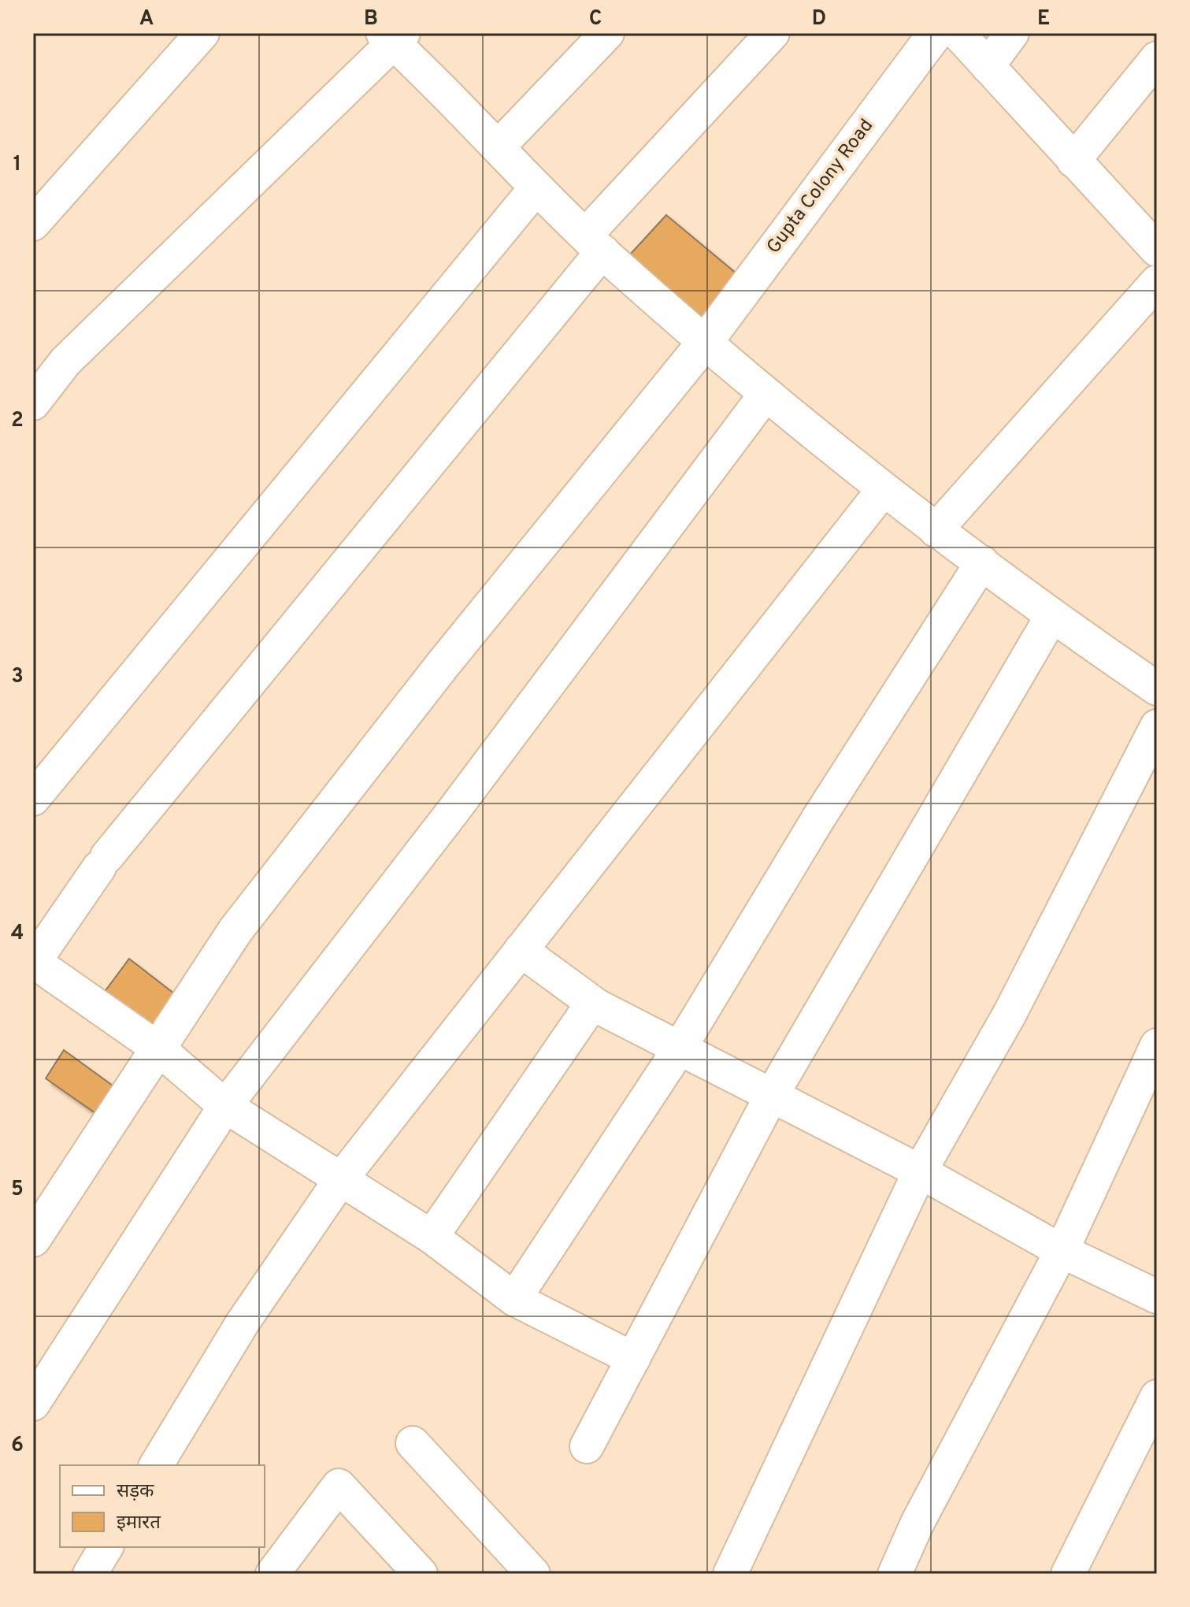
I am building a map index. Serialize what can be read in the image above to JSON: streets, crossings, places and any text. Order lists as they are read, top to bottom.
{
  "streets": {
    "street": ["Gupta Colony Road"]
  },
  "legend": ["सड़क", "इमारत"],
  "grid": {
    "columns": [
      "A",
      "B",
      "C",
      "D",
      "E"
    ],
    "rows": [
      "1",
      "2",
      "3",
      "4",
      "5",
      "6"
    ]
  }
}
